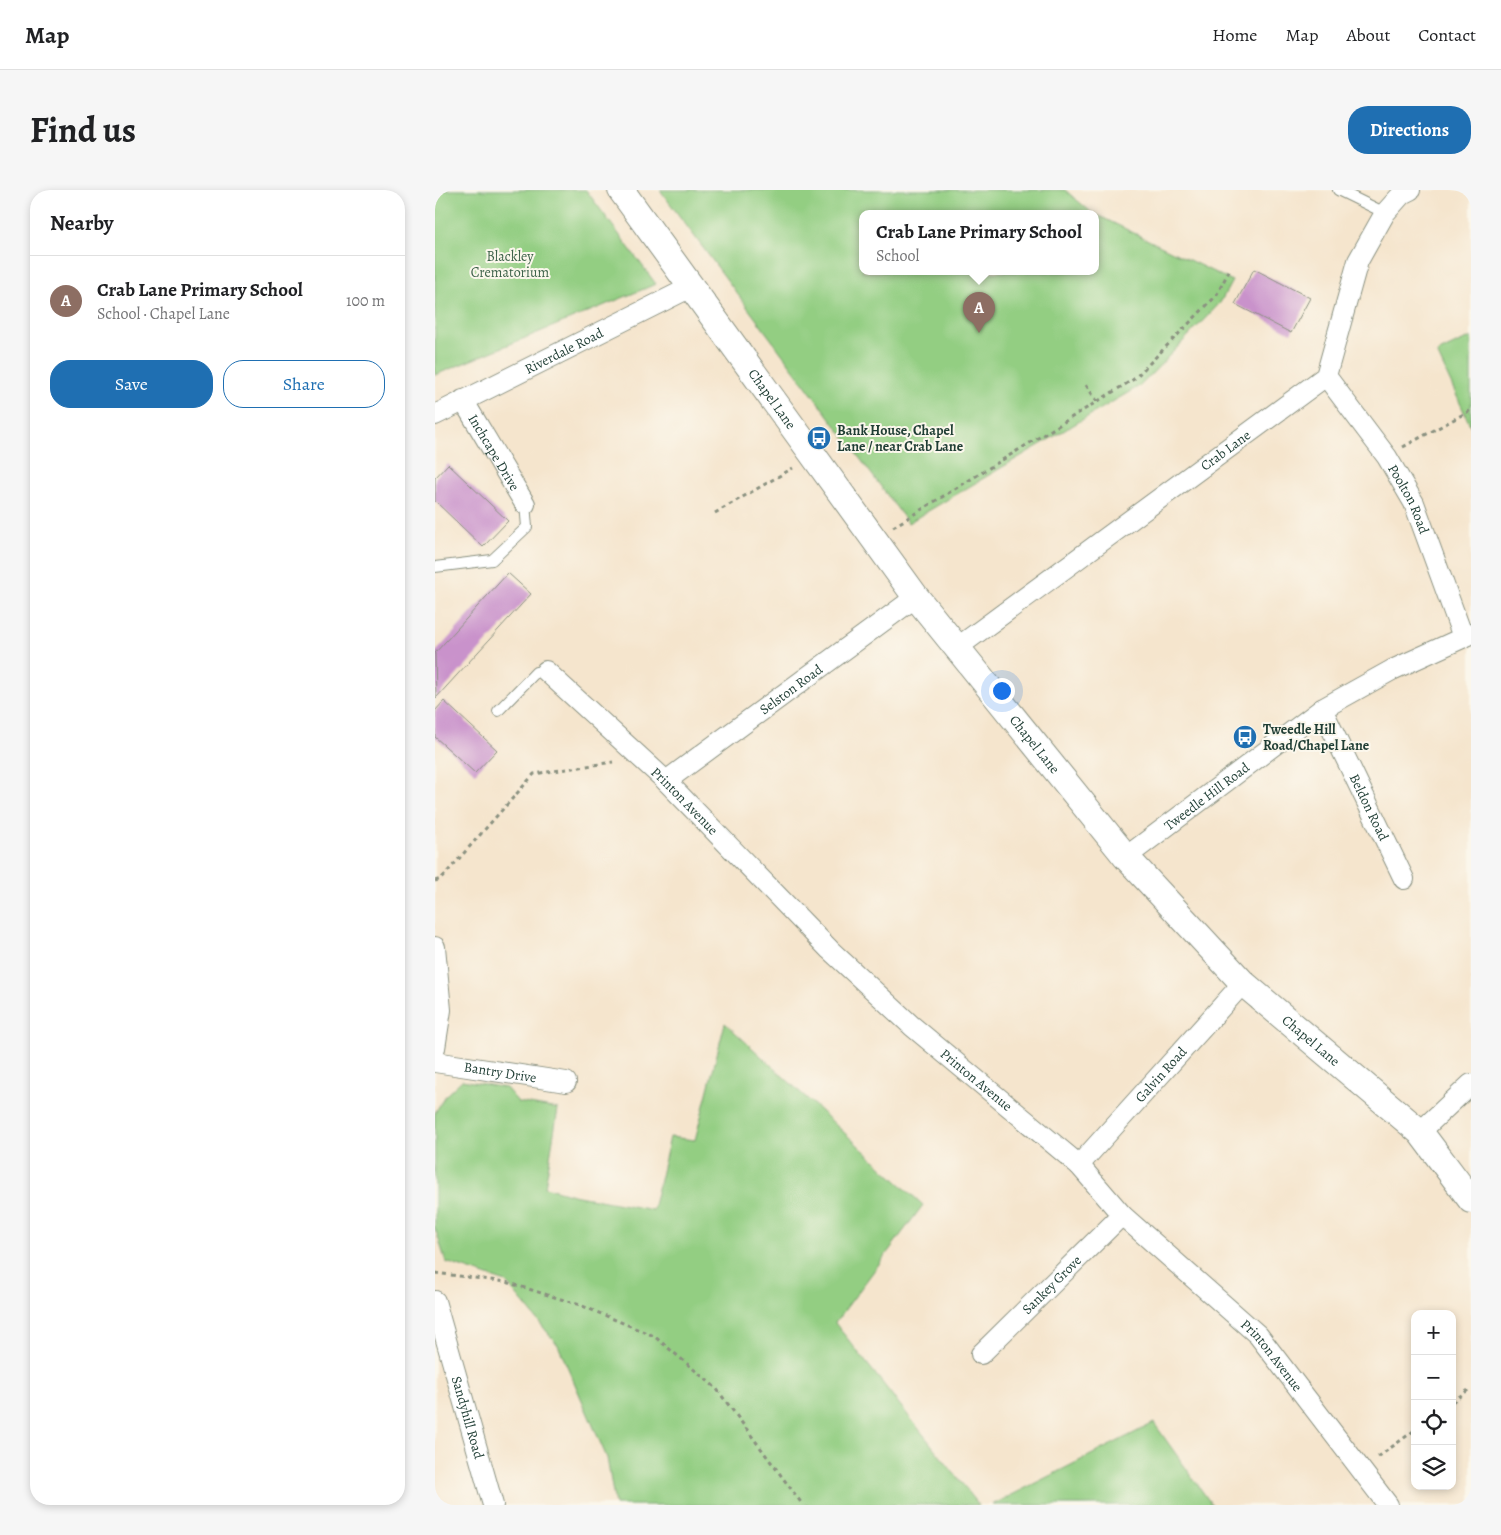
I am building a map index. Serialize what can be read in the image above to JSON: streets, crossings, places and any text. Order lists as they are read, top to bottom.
{
  "streets": {
    "street": [
      "Riverdale Road",
      "Chapel Lane",
      "Crab Lane",
      "Inchcape Drive",
      "Poolton Road",
      "Selston Road",
      "Tweedle Hill Road",
      "Printon Avenue",
      "Beldon Road",
      "Bantry Drive",
      "Galvin Road",
      "Sankey Grove",
      "Sandyhill Road"
    ]
  },
  "crossings": [
    ["Riverdale Road", "Chapel Lane"],
    ["Riverdale Road", "Inchcape Drive"],
    ["Chapel Lane", "Crab Lane"],
    ["Chapel Lane", "Selston Road"],
    ["Chapel Lane", "Tweedle Hill Road"],
    ["Chapel Lane", "Galvin Road"],
    ["Crab Lane", "Poolton Road"],
    ["Poolton Road", "Tweedle Hill Road"],
    ["Selston Road", "Printon Avenue"],
    ["Tweedle Hill Road", "Beldon Road"],
    ["Printon Avenue", "Galvin Road"],
    ["Printon Avenue", "Sankey Grove"]
  ],
  "parks": ["Blackley Crematorium"],
  "places": {
    "bus stop": ["Bank House, Chapel Lane / near Crab Lane", "Tweedle Hill Road/Chapel Lane"]
  },
  "page": {
    "header": "Map",
    "nav": [
      "Home",
      "Map",
      "About",
      "Contact"
    ],
    "title": "Find us",
    "buttons": [
      "Directions",
      ["Save", "Share"]
    ],
    "heading": "Nearby",
    "popup": ["Crab Lane Primary School", "School"],
    "list": [
      {
        "mark": "A",
        "name": "Crab Lane Primary School",
        "note": "School · Chapel Lane",
        "value": "100 m"
      }
    ],
    "pins": "A",
    "map_buttons": ["+", "−"]
  }
}
